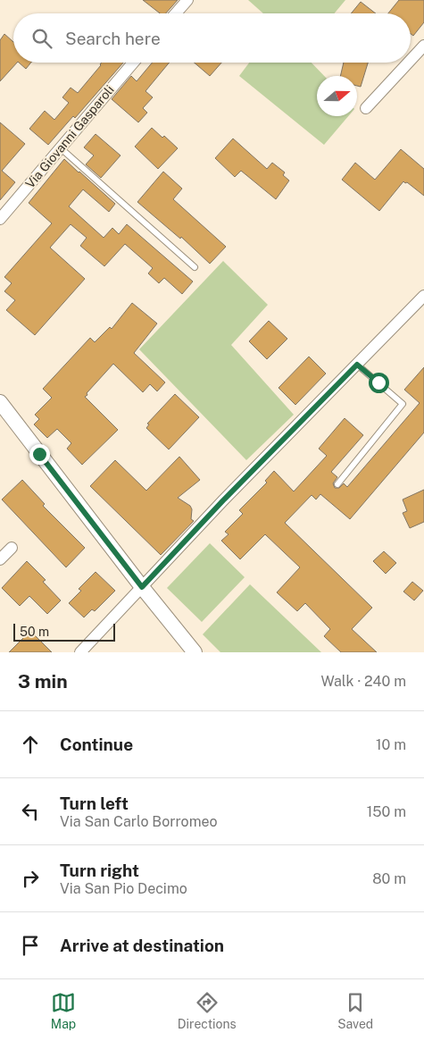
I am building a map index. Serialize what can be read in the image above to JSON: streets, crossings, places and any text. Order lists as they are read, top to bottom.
{
  "streets": {
    "street": ["Via Giovanni Gasparoli"]
  },
  "scale_bar": "50 m",
  "north": "right",
  "page": {
    "search": "Search here",
    "scale": "50 m",
    "heading": ["3 min", "Walk · 240 m"],
    "list": [
      ["Continue", "10 m"],
      ["Turn left", "Via San Carlo Borromeo", "150 m"],
      ["Turn right", "Via San Pio Decimo", "80 m"],
      "Arrive at destination"
    ],
    "nav": ["Map", "Directions", "Saved"]
  }
}
